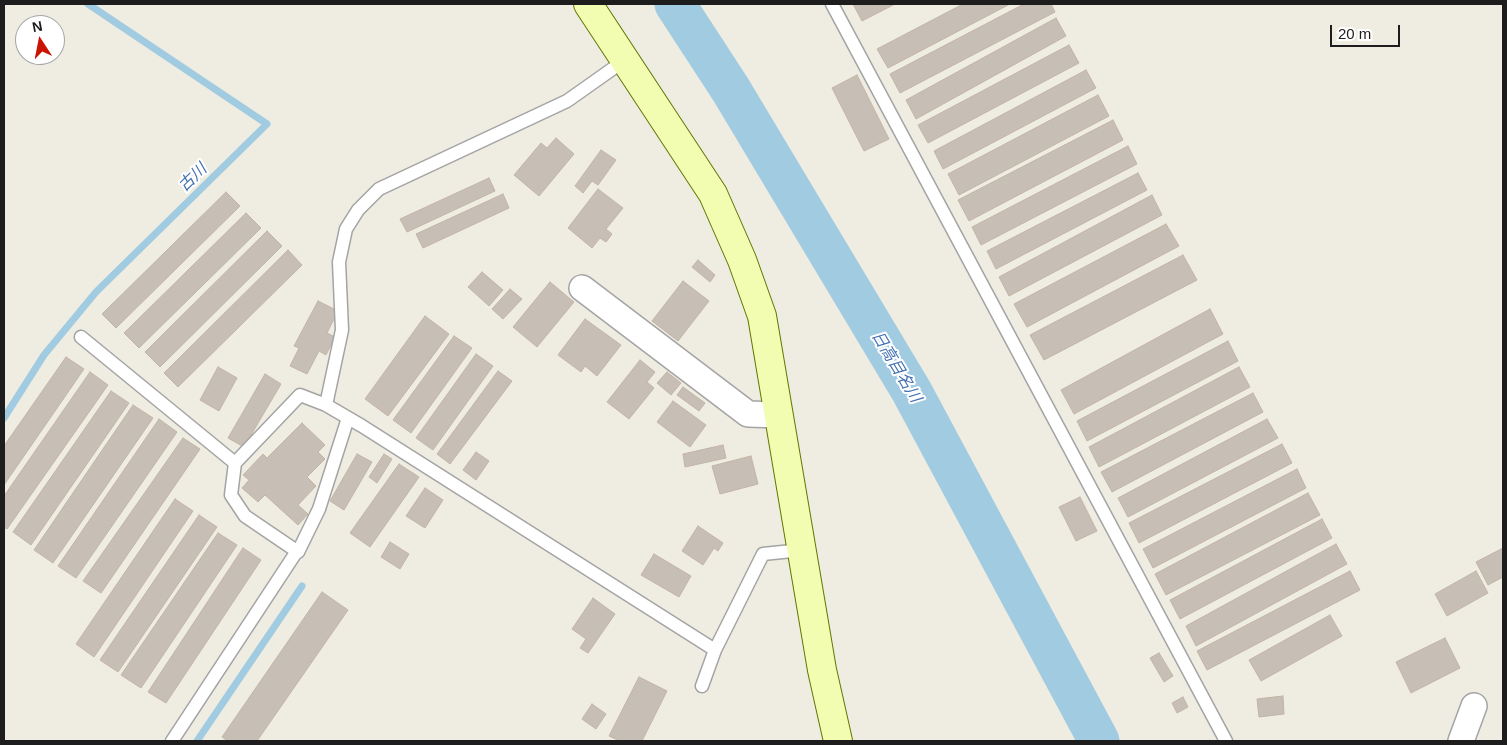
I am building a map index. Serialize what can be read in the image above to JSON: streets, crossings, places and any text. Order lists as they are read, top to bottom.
{
  "water": ["古川", "日高目名川"],
  "scale_bar": "20 m",
  "north": "top"
}
